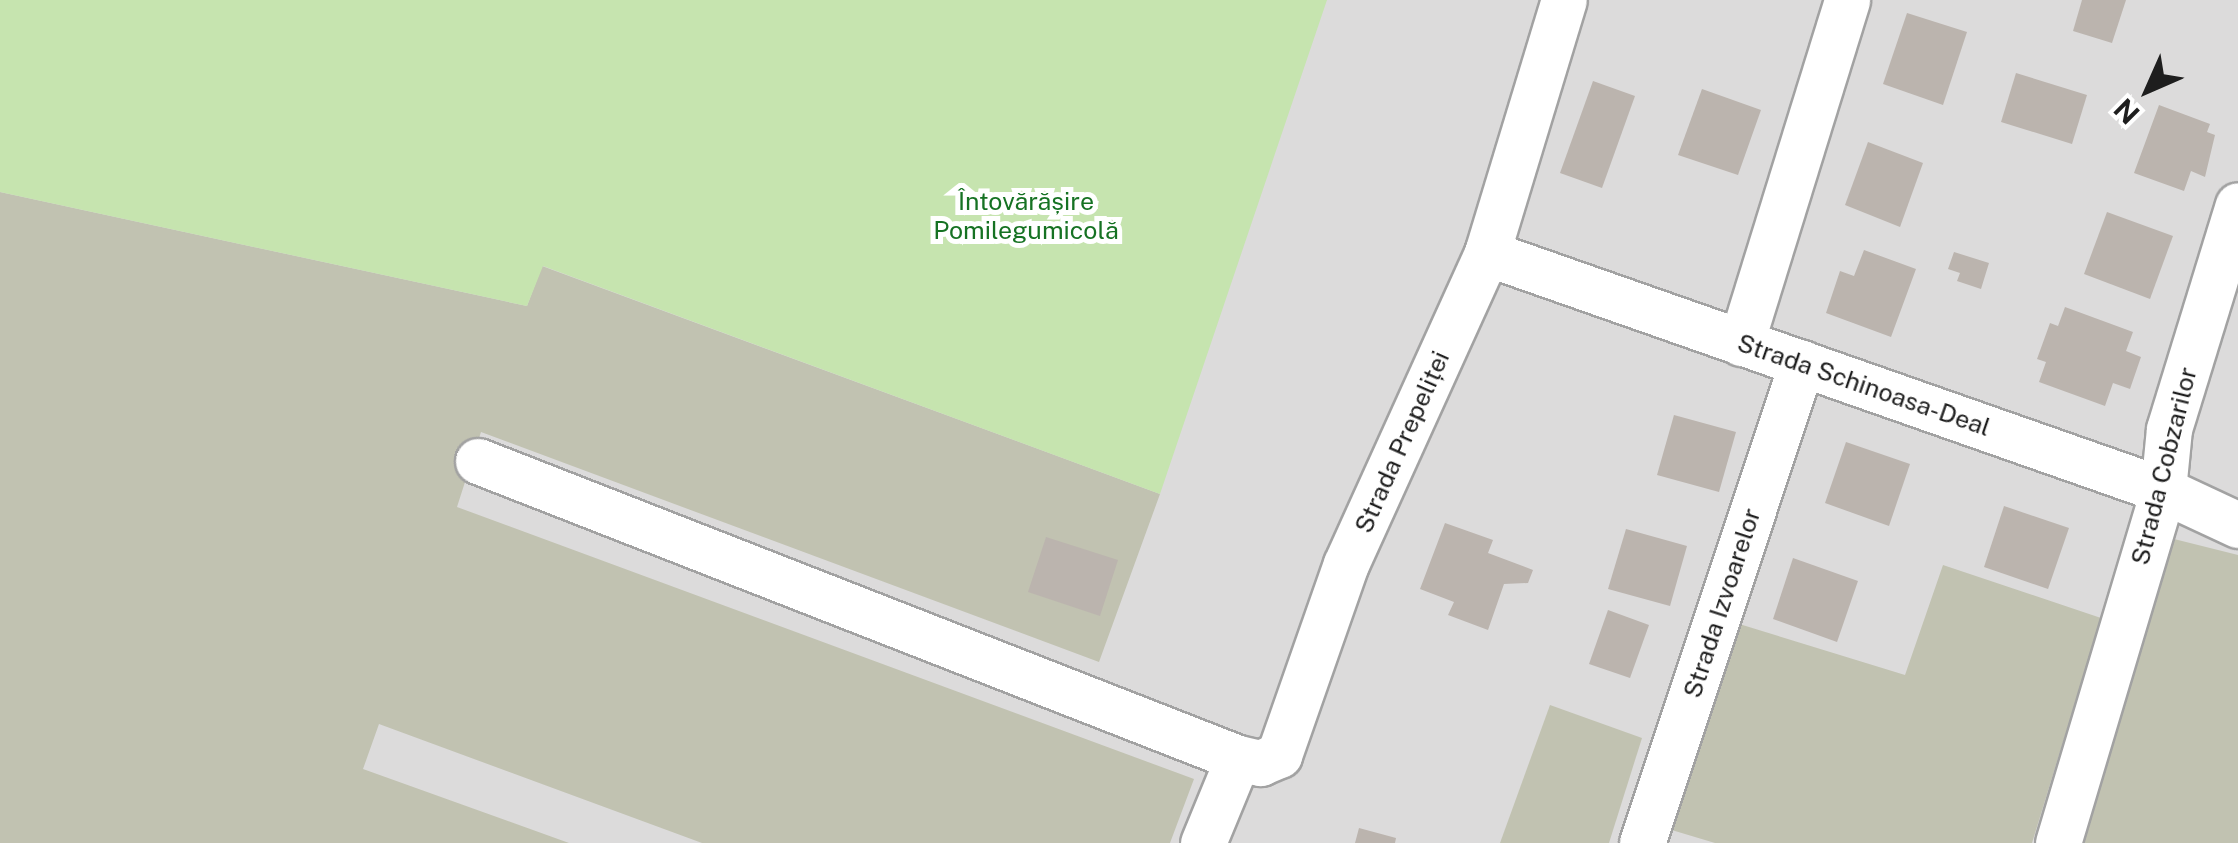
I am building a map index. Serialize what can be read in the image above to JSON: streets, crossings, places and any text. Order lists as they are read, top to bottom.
{
  "streets": {
    "street": [
      "Strada Schinoasa-Deal",
      "Strada Prepeliței",
      "Strada Cobzarilor",
      "Strada Izvoarelor"
    ]
  },
  "crossings": [
    ["Strada Schinoasa-Deal", "Strada Prepeliței"],
    ["Strada Schinoasa-Deal", "Strada Cobzarilor"],
    ["Strada Schinoasa-Deal", "Strada Izvoarelor"]
  ],
  "parks": ["Întovărășire Pomilegumicolă"],
  "north": "bottom left"
}
